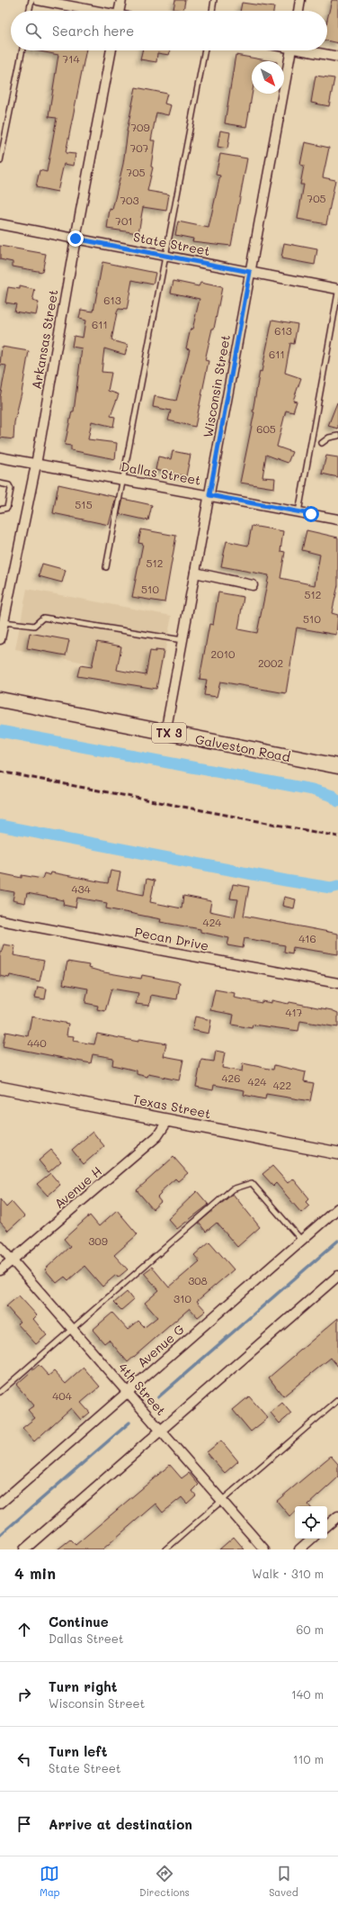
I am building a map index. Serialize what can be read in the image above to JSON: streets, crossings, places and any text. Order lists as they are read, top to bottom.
{
  "streets": {
    "main road": ["TX 3", "Galveston Road"],
    "street": [
      "State Street",
      "Arkansas Street",
      "Wisconsin Street",
      "Dallas Street",
      "Pecan Drive",
      "Texas Street",
      "Avenue H",
      "Avenue G",
      "4th Street"
    ]
  },
  "crossings": [
    ["State Street", "Arkansas Street"],
    ["State Street", "Wisconsin Street"],
    ["Arkansas Street", "Dallas Street"],
    ["Wisconsin Street", "Dallas Street"],
    ["Wisconsin Street", "Galveston Road"],
    ["Texas Street", "Avenue H"],
    ["Avenue H", "4th Street"],
    ["Avenue G", "4th Street"]
  ],
  "house_numbers": [
    "714",
    "709",
    "707",
    "705",
    "705",
    "703",
    "701",
    "613",
    "611",
    "613",
    "611",
    "605",
    "515",
    "512",
    "510",
    "512",
    "510",
    "2010",
    "2002",
    "434",
    "424",
    "416",
    "417",
    "440",
    "426",
    "424",
    "422",
    "309",
    "308",
    "310",
    "404"
  ],
  "north": "bottom right",
  "page": {
    "search": "Search here",
    "heading": ["4 min", "Walk · 310 m"],
    "list": [
      ["Continue", "Dallas Street", "60 m"],
      ["Turn right", "Wisconsin Street", "140 m"],
      ["Turn left", "State Street", "110 m"],
      "Arrive at destination"
    ],
    "nav": ["Map", "Directions", "Saved"]
  }
}
